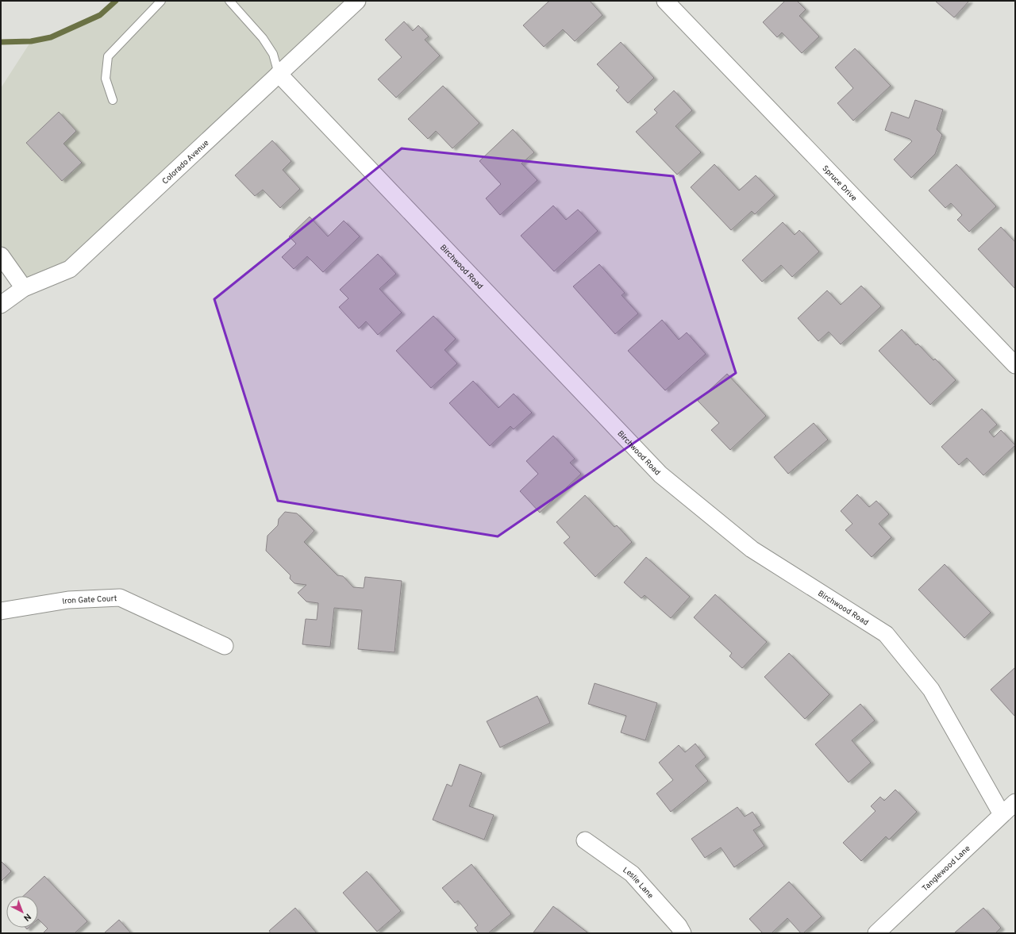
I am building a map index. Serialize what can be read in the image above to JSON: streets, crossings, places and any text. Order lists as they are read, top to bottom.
{
  "streets": {
    "street": [
      "Colorado Avenue",
      "Spruce Drive",
      "Birchwood Road",
      "Iron Gate Court",
      "Tanglewood Lane",
      "Leslie Lane"
    ]
  },
  "crossings": [
    ["Colorado Avenue", "Birchwood Road"],
    ["Birchwood Road", "Tanglewood Lane"]
  ],
  "north": "bottom right"
}
